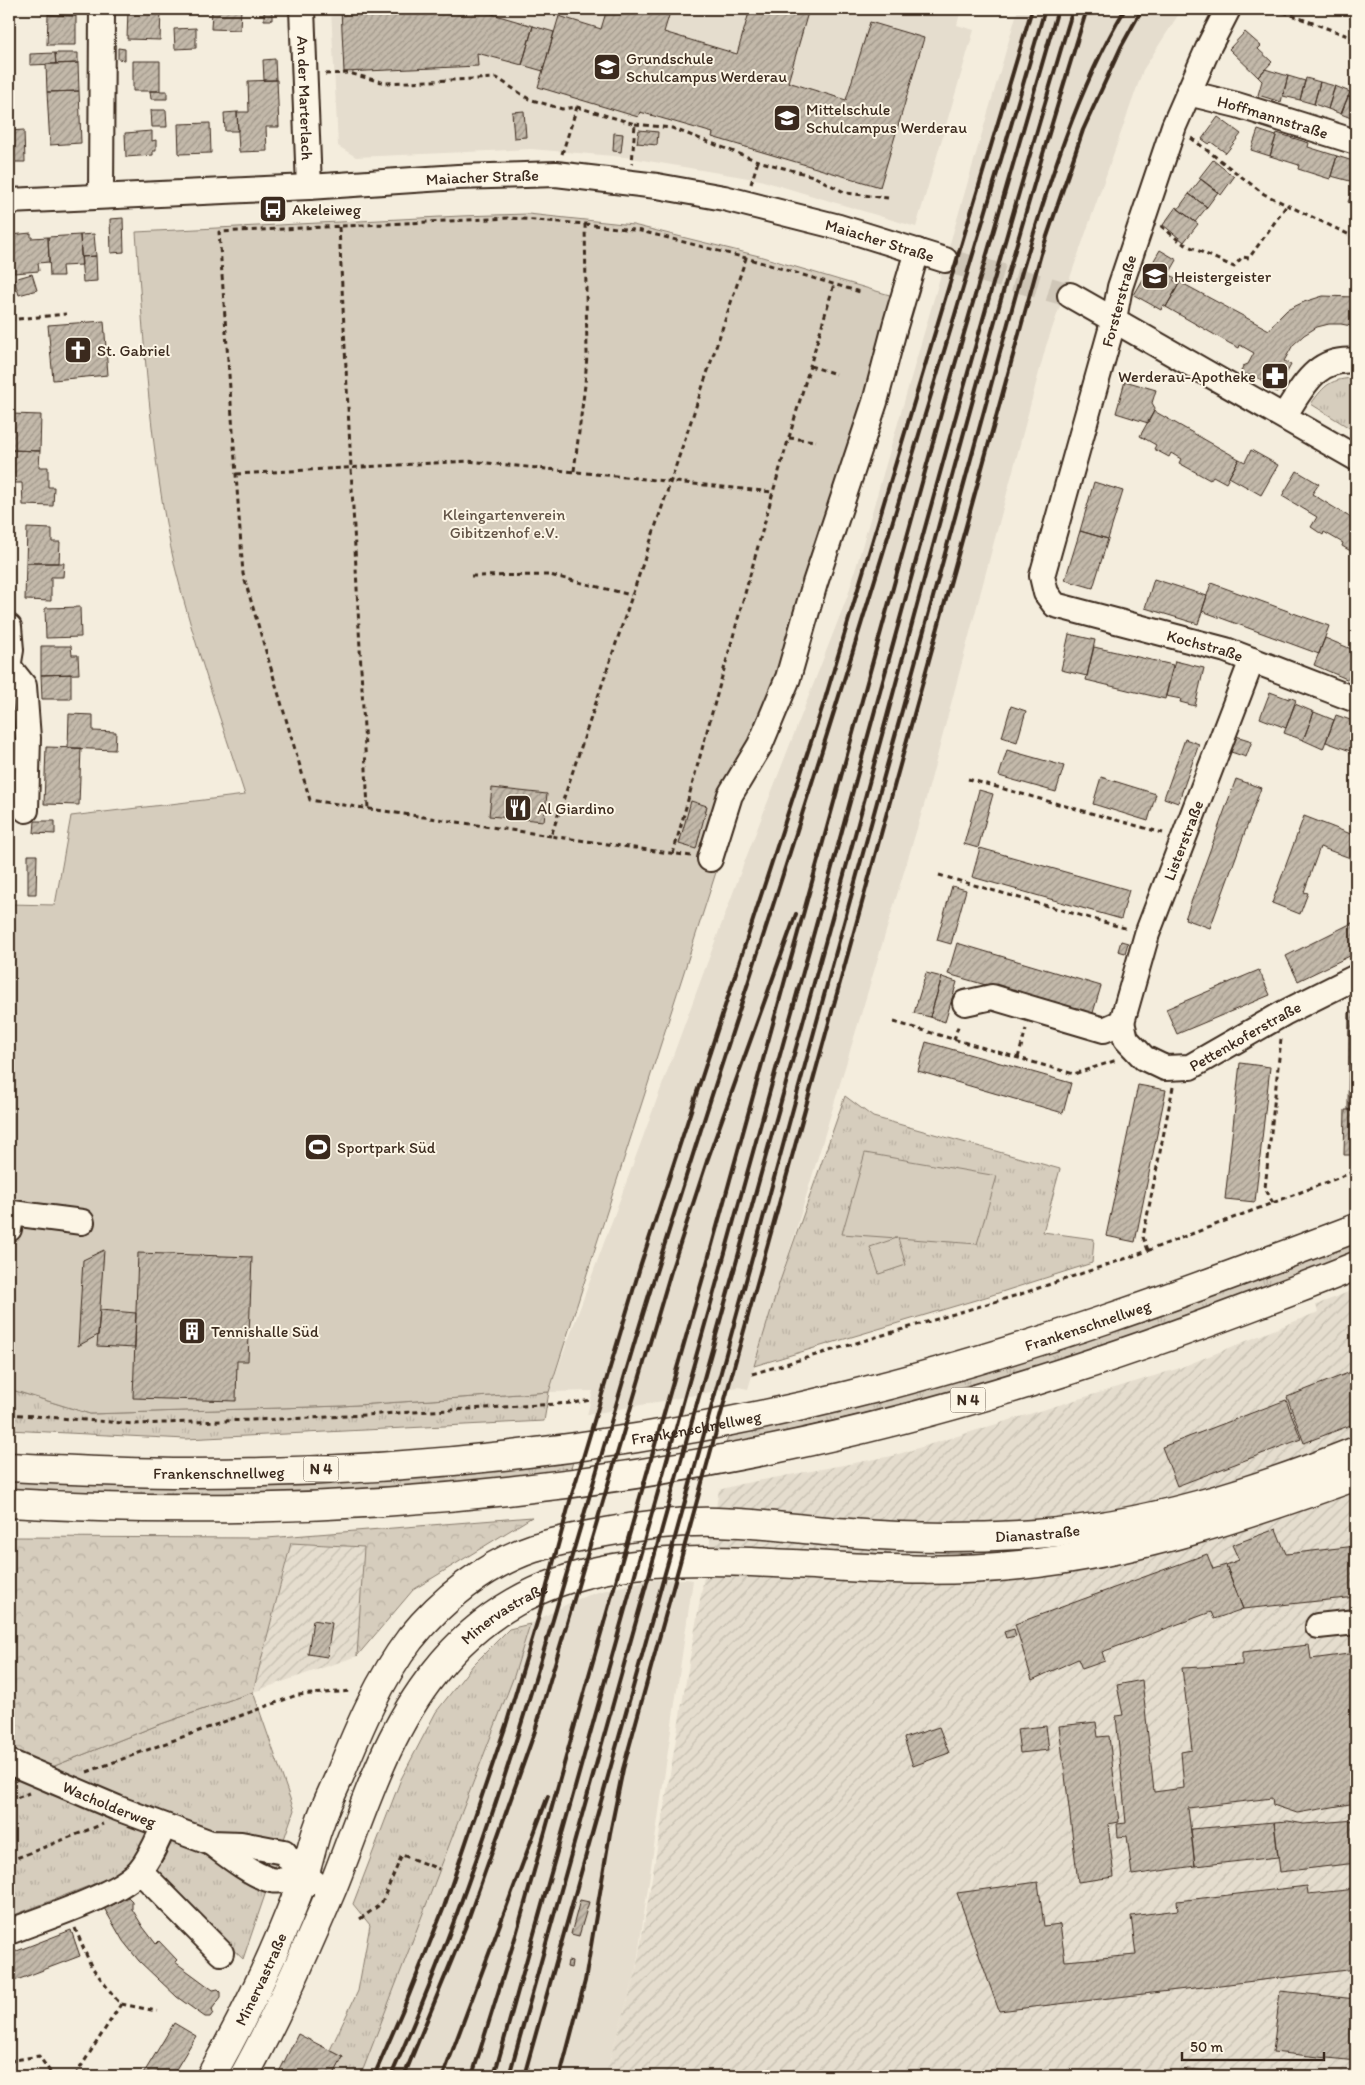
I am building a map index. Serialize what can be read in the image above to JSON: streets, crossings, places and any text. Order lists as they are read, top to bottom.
{
  "streets": {
    "main road": [
      "Frankenschnellweg",
      "N 4",
      "Dianastraße",
      "Minervastraße"
    ],
    "street": [
      "An der Marterlach",
      "Hoffmannstraße",
      "Maiacher Straße",
      "Forsterstraße",
      "Kochstraße",
      "Listerstraße",
      "Pettenkoferstraße",
      "Wacholderweg"
    ]
  },
  "crossings": [
    ["An der Marterlach", "Maiacher Straße"],
    ["Hoffmannstraße", "Forsterstraße"],
    ["Forsterstraße", "Kochstraße"],
    ["Kochstraße", "Listerstraße"],
    ["Listerstraße", "Pettenkoferstraße"],
    ["Dianastraße", "Minervastraße"],
    ["Minervastraße", "Wacholderweg"]
  ],
  "parks": ["Kleingartenverein Gibitzenhof e.V."],
  "places": {
    "school or university": ["Grundschule Schulcampus Werderau", "Mittelschule Schulcampus Werderau", "Heistergeister"],
    "bus stop": ["Akeleiweg"],
    "church": ["St. Gabriel"],
    "pharmacy": ["Werderau-Apotheke"],
    "restaurant": ["Al Giardino"],
    "sports": ["Sportpark Süd"],
    "building": ["Tennishalle Süd"]
  },
  "scale_bar": "50 m"
}
